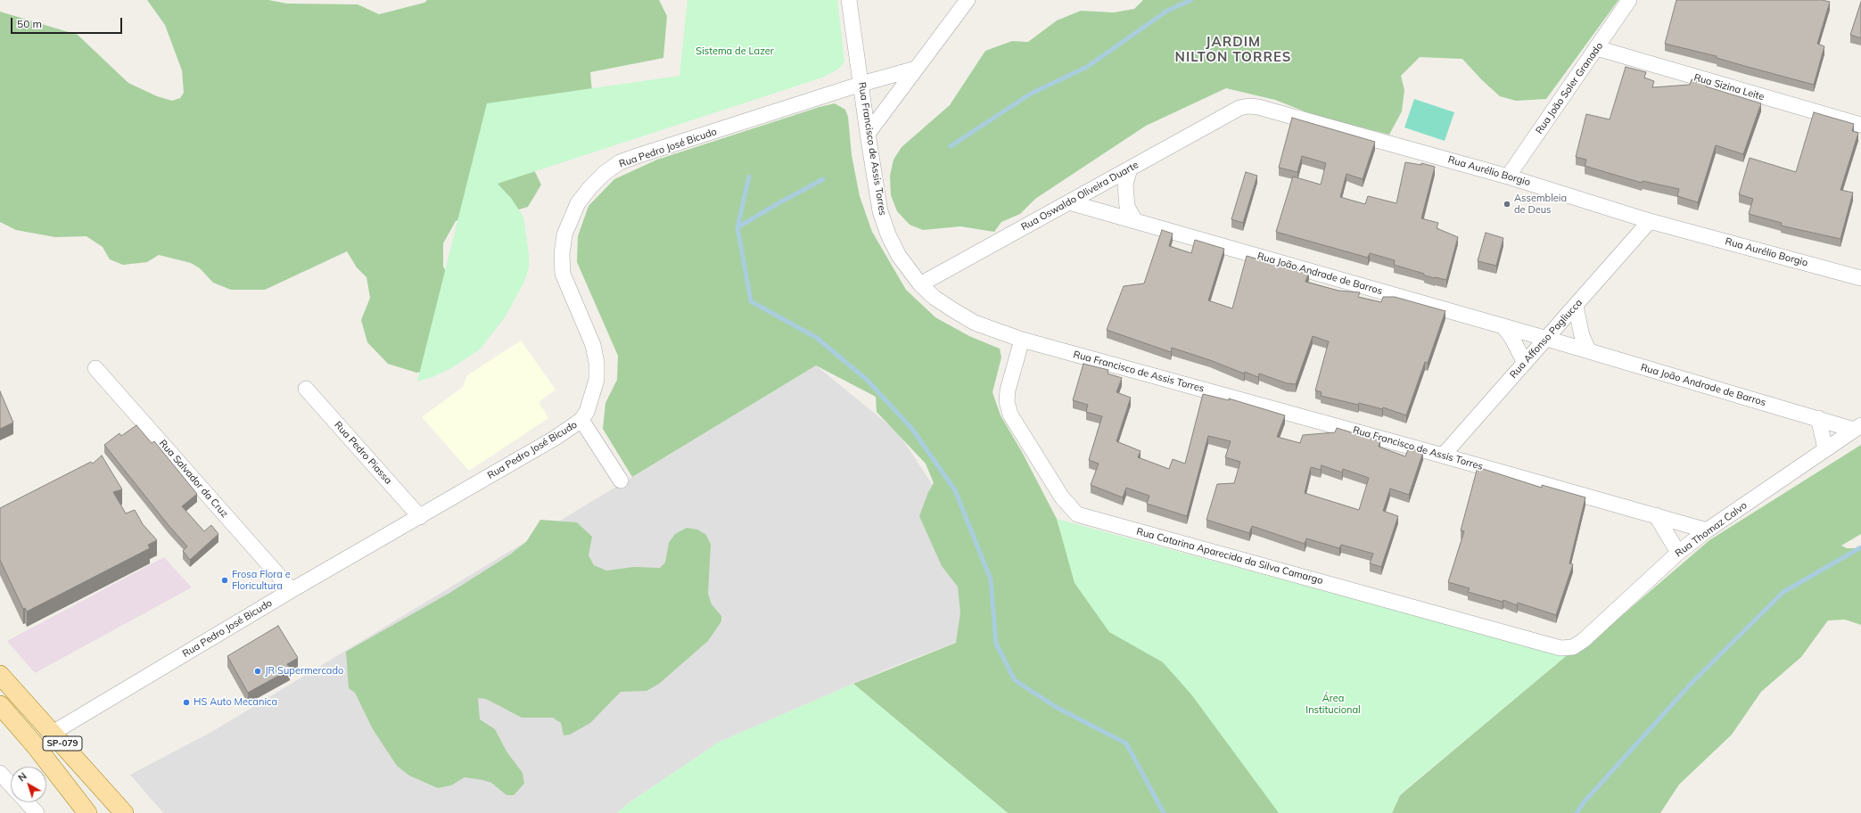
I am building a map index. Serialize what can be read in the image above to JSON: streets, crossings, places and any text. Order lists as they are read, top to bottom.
{
  "streets": {
    "main road": ["SP-079"],
    "street": [
      "Rua Sizina Leite",
      "Rua João Soler Granado",
      "Rua Pedro José Bicudo",
      "Rua Francisco de Assis Torres",
      "Rua Aurélio Borgio",
      "Rua Oswaldo Oliveira Duarte",
      "Rua João Andrade de Barros",
      "Rua Affonso Pagliucca",
      "Rua Pedro Piassa",
      "Rua Salvador da Cruz",
      "Rua Thomaz Calvo",
      "Rua Catarina Aparecida da Silva Camargo"
    ]
  },
  "crossings": [
    ["Rua Sizina Leite", "Rua João Soler Granado"],
    ["Rua João Soler Granado", "Rua Aurélio Borgio"],
    ["Rua Pedro José Bicudo", "Rua Francisco de Assis Torres"],
    ["Rua Pedro José Bicudo", "Rua Pedro Piassa"],
    ["Rua Pedro José Bicudo", "Rua Salvador da Cruz"],
    ["Rua Pedro José Bicudo", "SP-079"],
    ["Rua Francisco de Assis Torres", "Rua Oswaldo Oliveira Duarte"],
    ["Rua Francisco de Assis Torres", "Rua Affonso Pagliucca"],
    ["Rua Francisco de Assis Torres", "Rua Thomaz Calvo"],
    ["Rua Francisco de Assis Torres", "Rua Catarina Aparecida da Silva Camargo"],
    ["Rua Aurélio Borgio", "Rua Oswaldo Oliveira Duarte"],
    ["Rua Aurélio Borgio", "Rua Affonso Pagliucca"],
    ["Rua Oswaldo Oliveira Duarte", "Rua João Andrade de Barros"],
    ["Rua João Andrade de Barros", "Rua Affonso Pagliucca"],
    ["Rua João Andrade de Barros", "Rua Thomaz Calvo"],
    ["Rua Thomaz Calvo", "Rua Catarina Aparecida da Silva Camargo"]
  ],
  "districts": ["JARDIM NILTON TORRES"],
  "parks": ["Sistema de Lazer", "Área Institucional"],
  "places": [
    "Assembleia de Deus",
    "Frosa Flora e Floricultura",
    "JR Supermercado",
    "HS Auto Mecanica"
  ],
  "scale_bar": "50 m",
  "north": "top left"
}
